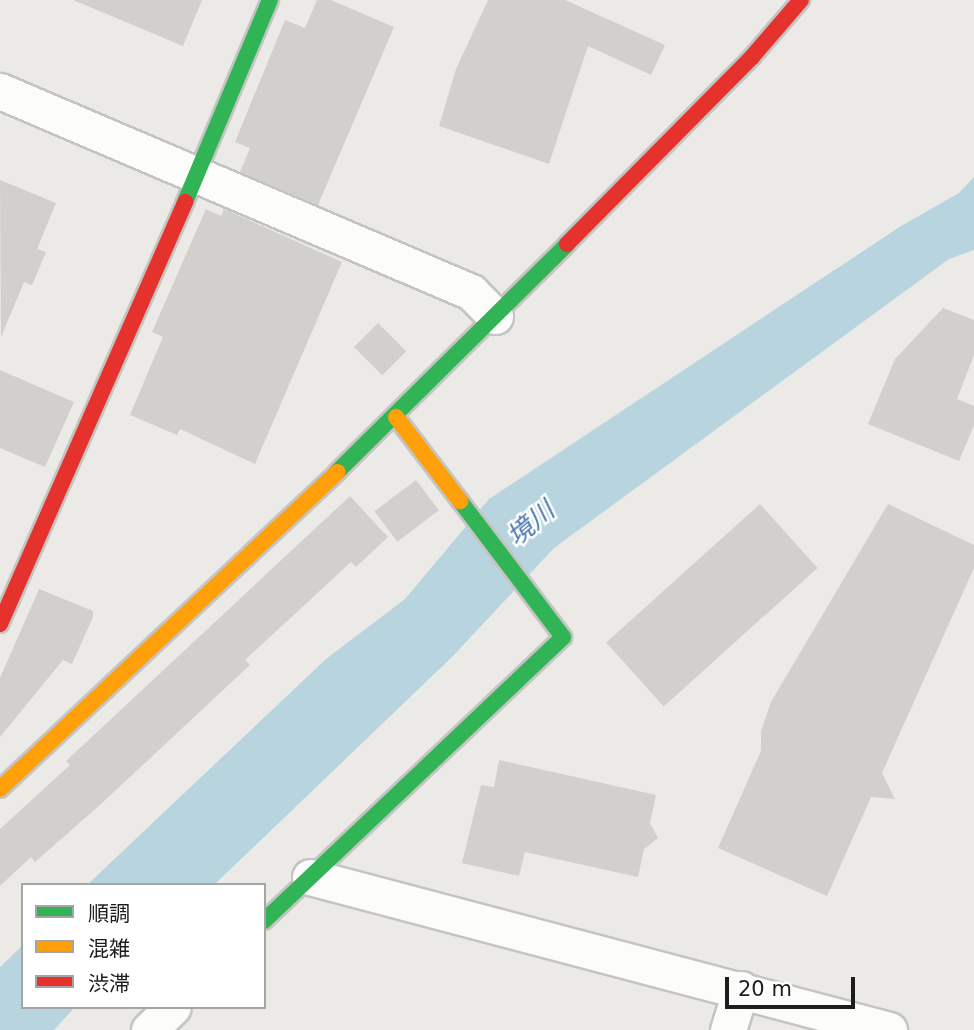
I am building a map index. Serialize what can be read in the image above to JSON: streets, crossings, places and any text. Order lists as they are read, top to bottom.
{
  "water": ["境川"],
  "legend": ["順調", "混雑", "渋滞"],
  "scale_bar": "20 m"
}
